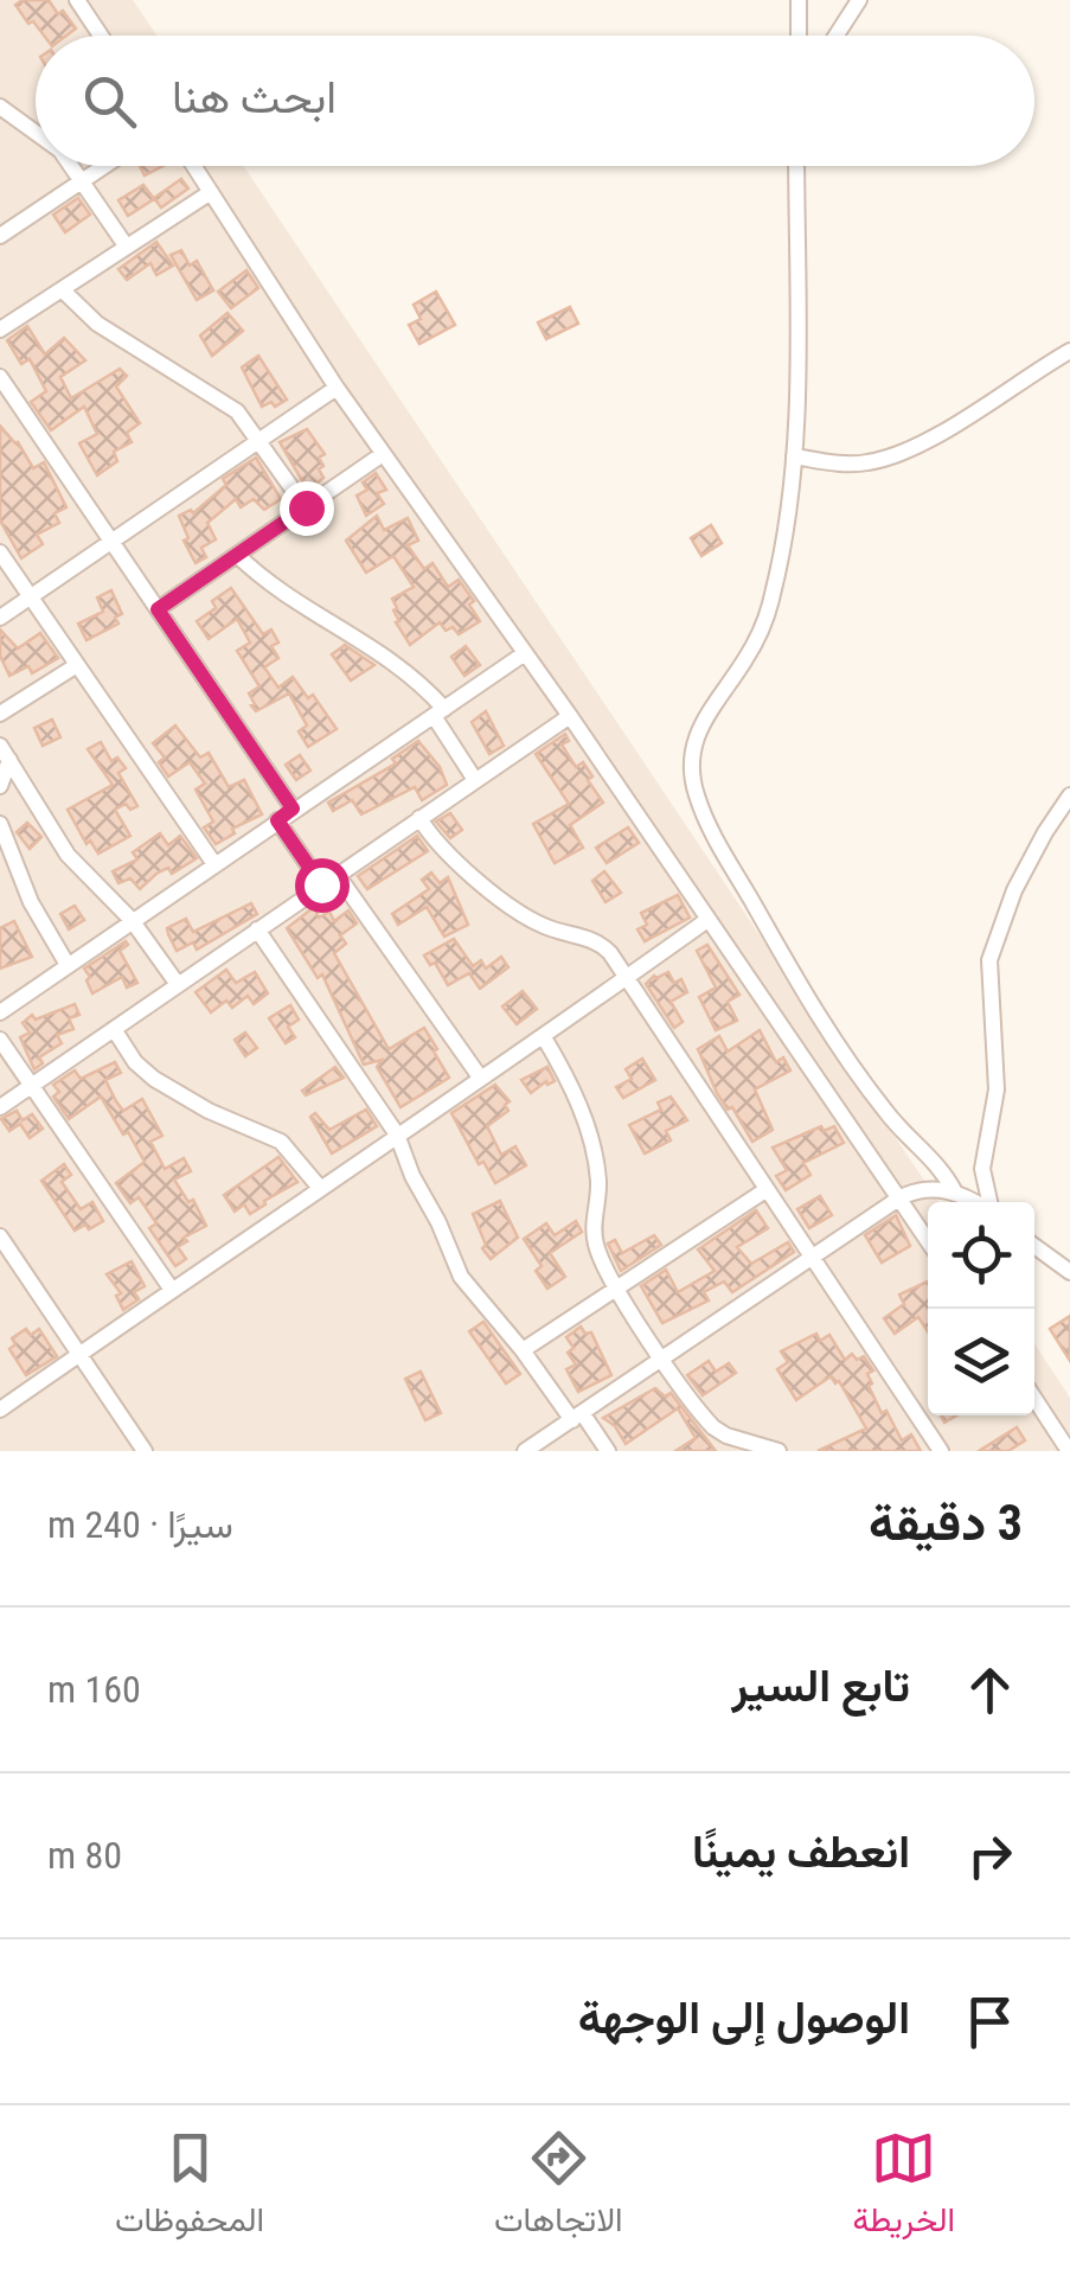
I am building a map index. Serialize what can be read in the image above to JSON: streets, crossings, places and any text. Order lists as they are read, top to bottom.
{
  "page": {
    "search": "ابحث هنا",
    "heading": ["3 دقيقة", "سيرًا · 240 m"],
    "list": [
      ["تابع السير", "160 m"],
      ["انعطف يمينًا", "80 m"],
      "الوصول إلى الوجهة"
    ],
    "nav": ["الخريطة", "الاتجاهات", "المحفوظات"]
  }
}
